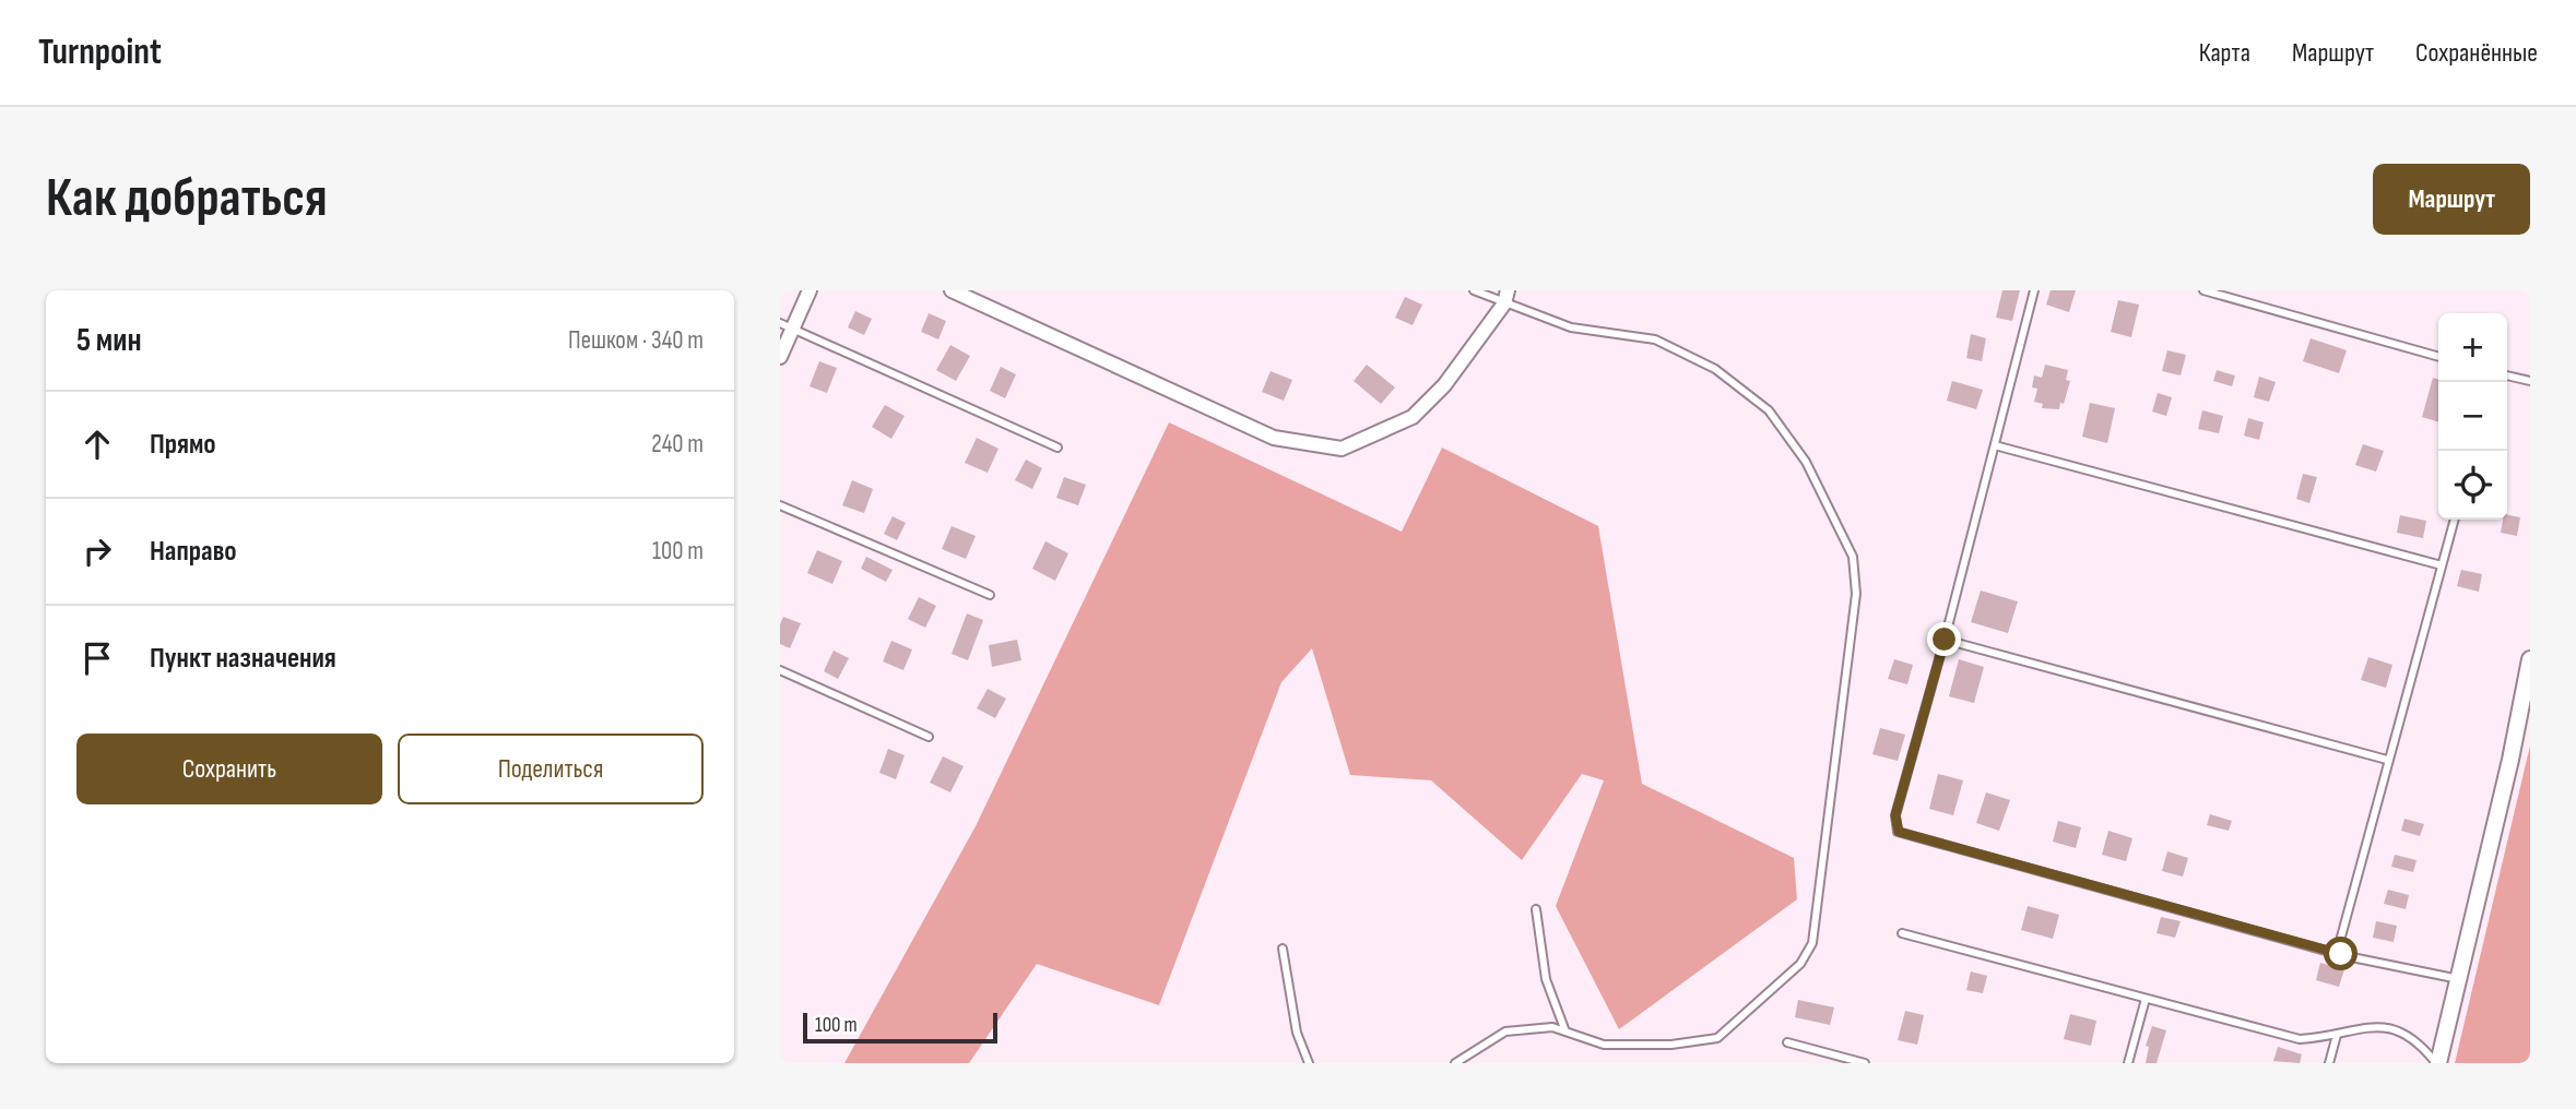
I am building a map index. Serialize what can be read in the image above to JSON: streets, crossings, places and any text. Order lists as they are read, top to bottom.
{
  "scale_bar": "100 m",
  "page": {
    "header": "Turnpoint",
    "nav": ["Карта", "Маршрут", "Сохранённые"],
    "buttons": [
      "Маршрут",
      ["Сохранить", "Поделиться"]
    ],
    "title": "Как добраться",
    "heading": ["5 мин", "Пешком · 340 m"],
    "map_buttons": ["+", "−"],
    "list": [
      ["Прямо", "240 m"],
      ["Направо", "100 m"],
      "Пункт назначения"
    ],
    "scale": "100 m"
  }
}
